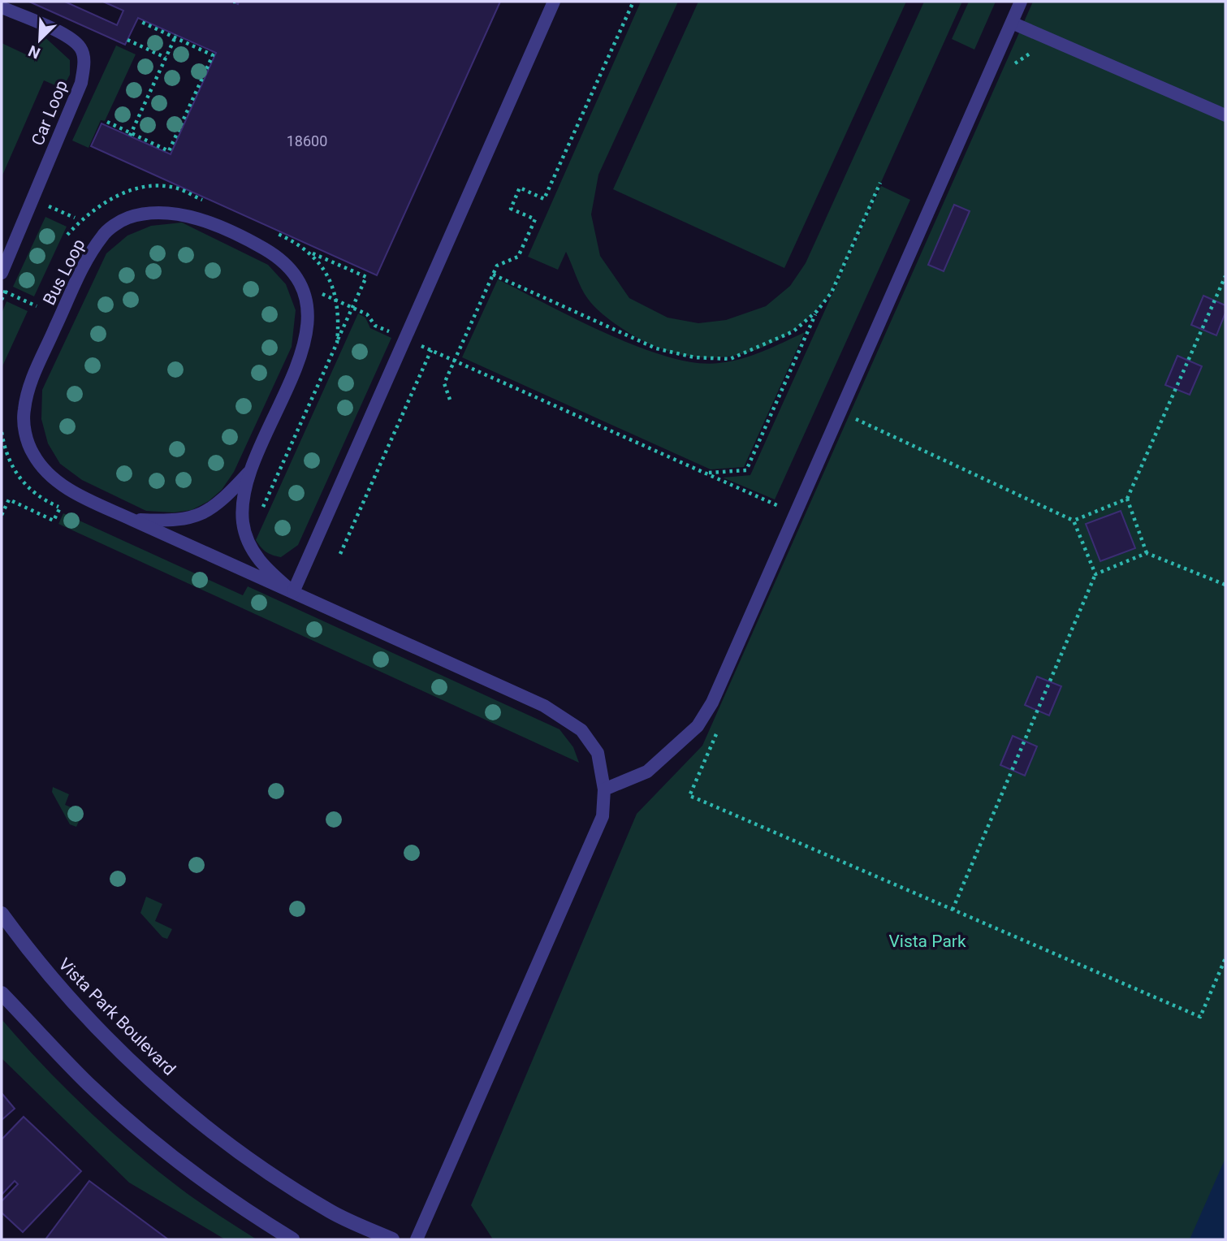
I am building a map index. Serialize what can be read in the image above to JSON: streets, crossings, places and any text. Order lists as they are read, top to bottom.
{
  "streets": {
    "street": ["Vista Park Boulevard"],
    "lane": ["Car Loop", "Bus Loop"]
  },
  "parks": ["Vista Park"],
  "house_numbers": ["18600"],
  "north": "bottom left"
}
